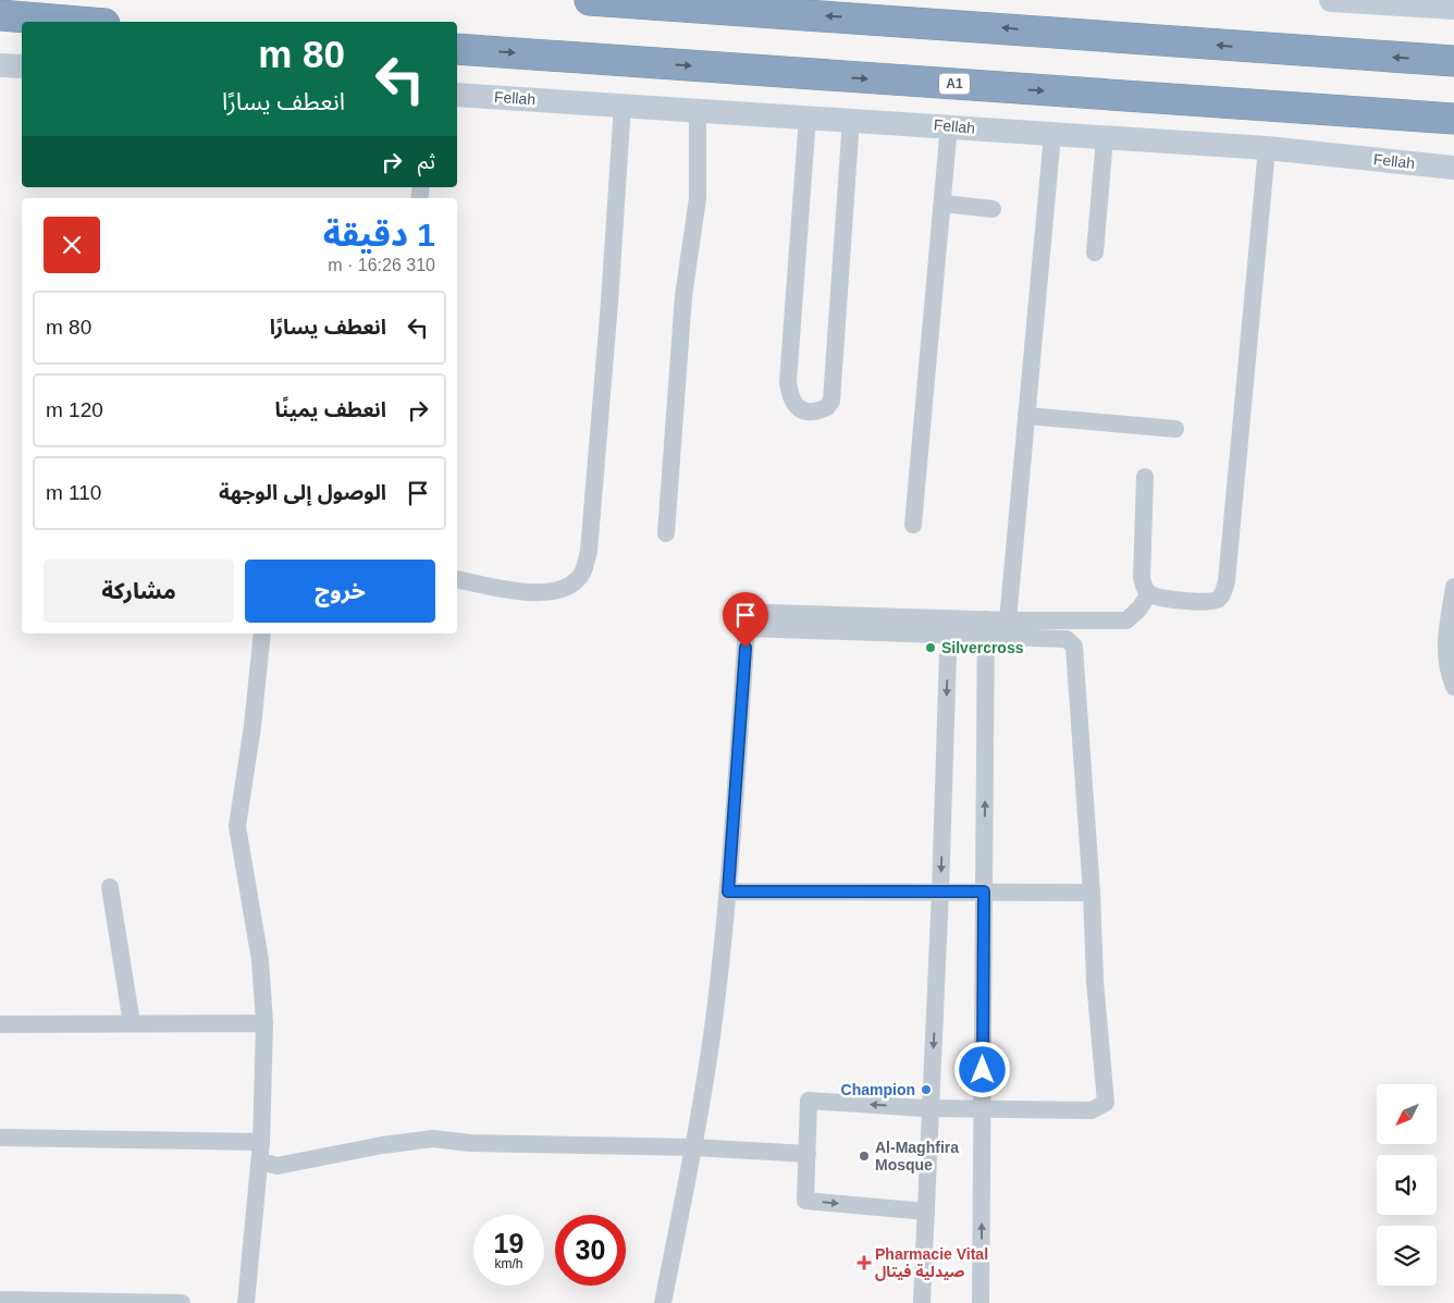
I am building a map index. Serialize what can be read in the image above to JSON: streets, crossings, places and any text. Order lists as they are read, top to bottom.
{
  "streets": {
    "highway": ["A1"],
    "street": ["Fellah"]
  },
  "places": {
    "other": ["Silvercross", "Champion", "Al-Maghfira Mosque"],
    "health": ["Pharmacie Vital صيدلية فيتال"]
  },
  "north": "bottom left",
  "page": {
    "turn": ["80 m", "انعطف يسارًا"],
    "then": "ثم",
    "heading": ["1 دقيقة", "310 m · 16:26"],
    "list": [
      {
        "name": "انعطف يسارًا",
        "value": "80 m"
      },
      {
        "name": "انعطف يمينًا",
        "value": "120 m"
      },
      {
        "name": "الوصول إلى الوجهة",
        "value": "110 m"
      }
    ],
    "buttons": ["خروج", "مشاركة"],
    "speed": "19 km/h",
    "limit": "30"
  }
}
